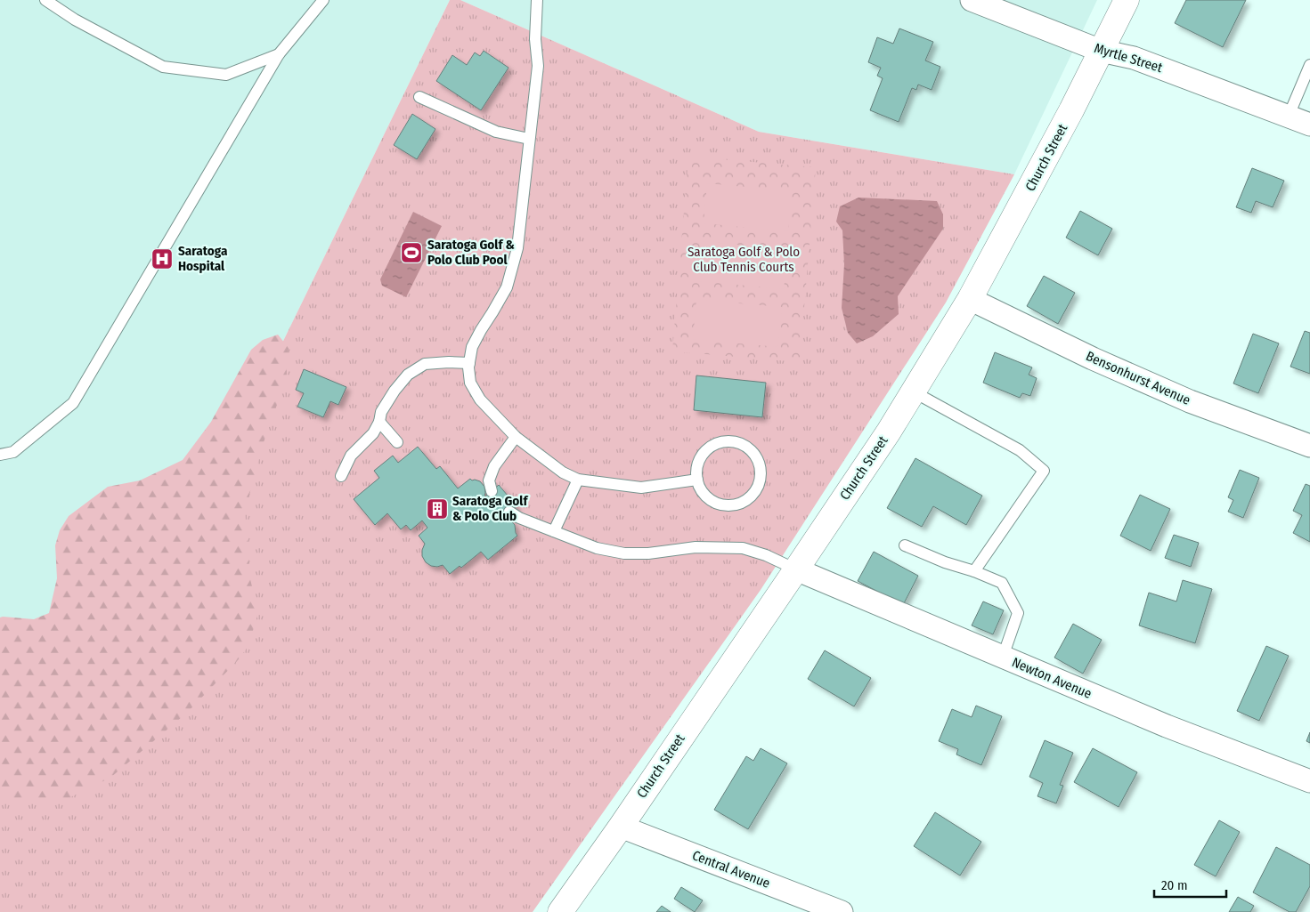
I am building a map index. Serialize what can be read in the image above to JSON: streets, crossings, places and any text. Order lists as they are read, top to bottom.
{
  "streets": {
    "main road": ["Church Street"],
    "street": [
      "Myrtle Street",
      "Bensonhurst Avenue",
      "Newton Avenue",
      "Central Avenue"
    ]
  },
  "crossings": [
    ["Myrtle Street", "Church Street"],
    ["Church Street", "Bensonhurst Avenue"],
    ["Church Street", "Newton Avenue"],
    ["Church Street", "Central Avenue"]
  ],
  "parks": ["Saratoga Golf & Polo Club Tennis Courts"],
  "places": {
    "sports": ["Saratoga Golf & Polo Club Pool"],
    "hospital": ["Saratoga Hospital"],
    "building": ["Saratoga Golf & Polo Club"]
  },
  "scale_bar": "20 m"
}
